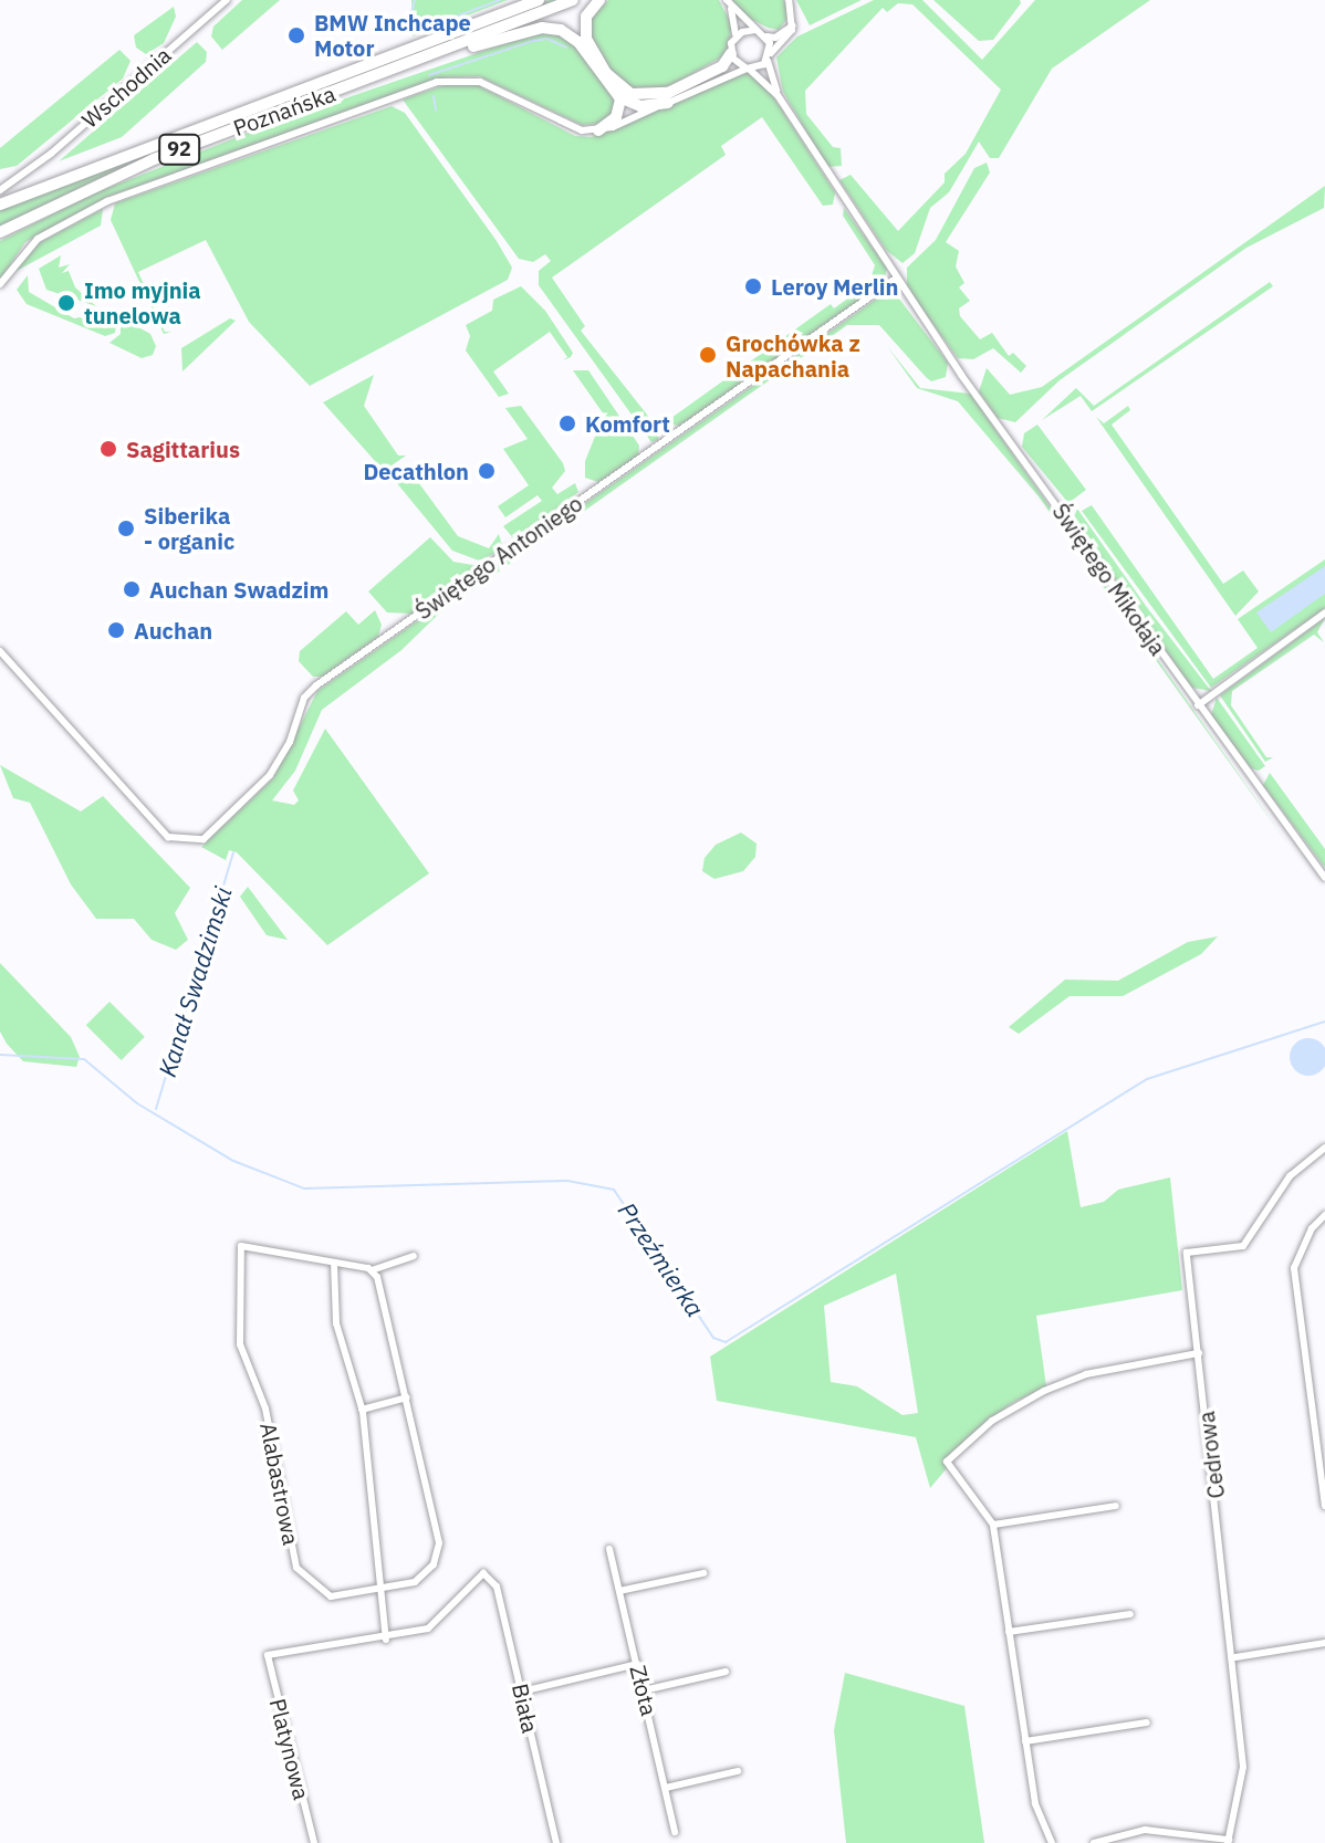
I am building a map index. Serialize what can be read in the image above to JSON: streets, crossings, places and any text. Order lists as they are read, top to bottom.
{
  "streets": {
    "main road": ["Poznańska", "92"],
    "street": [
      "Wschodnia",
      "Świętego Antoniego",
      "Świętego Mikołaja",
      "Cedrowa",
      "Alabastrowa",
      "Złota",
      "Biała",
      "Platynowa"
    ]
  },
  "crossings": [
    ["Świętego Antoniego", "Świętego Mikołaja"],
    ["Biała", "Platynowa"]
  ],
  "water": ["Kanał Swadzimski", "Przeźmierka"],
  "places": [
    "BMW Inchcape Motor",
    "Leroy Merlin",
    "Imo myjnia tunelowa",
    "Grochówka z Napachania",
    "Komfort",
    "Sagittarius",
    "Decathlon",
    "Siberika - organic",
    "Auchan Swadzim",
    "Auchan"
  ]
}
